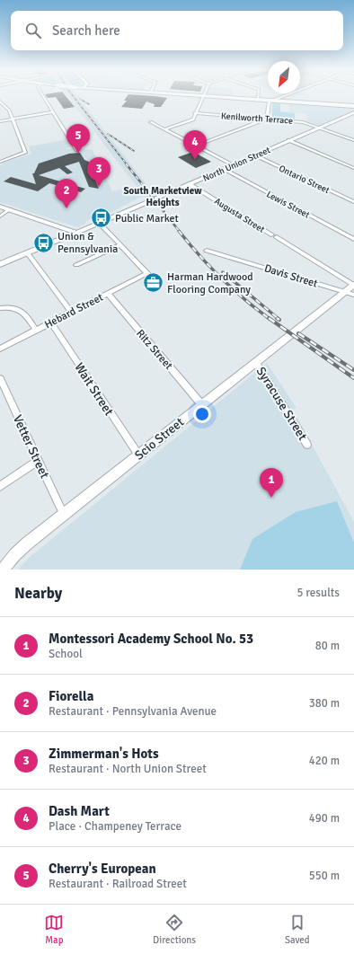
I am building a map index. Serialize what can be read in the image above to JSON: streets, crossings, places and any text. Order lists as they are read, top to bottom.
{
  "streets": {
    "street": [
      "Kenilworth Terrace",
      "North Union Street",
      "Ontario Street",
      "Lewis Street",
      "Augusta Street",
      "Davis Street",
      "Hebard Street",
      "Ritz Street",
      "Wait Street",
      "Syracuse Street",
      "Scio Street",
      "Vetter Street"
    ]
  },
  "crossings": [
    ["Kenilworth Terrace", "North Union Street"],
    ["North Union Street", "Ontario Street"],
    ["North Union Street", "Lewis Street"],
    ["North Union Street", "Augusta Street"],
    ["Augusta Street", "Scio Street"],
    ["Davis Street", "Scio Street"],
    ["Hebard Street", "Ritz Street"],
    ["Hebard Street", "Wait Street"],
    ["Ritz Street", "Scio Street"],
    ["Wait Street", "Scio Street"],
    ["Syracuse Street", "Scio Street"],
    ["Scio Street", "Vetter Street"]
  ],
  "districts": ["South Marketview Heights"],
  "places": {
    "bus stop": ["Public Market", "Union & Pennsylvania"],
    "office": ["Harman Hardwood Flooring Company"]
  },
  "north": "bottom left",
  "page": {
    "search": "Search here",
    "pins": [
      "5",
      "4",
      "3",
      "2",
      "1"
    ],
    "heading": ["Nearby", "5 results"],
    "list": [
      {
        "mark": "1",
        "name": "Montessori Academy School No. 53",
        "note": "School",
        "value": "80 m"
      },
      {
        "mark": "2",
        "name": "Fiorella",
        "note": "Restaurant · Pennsylvania Avenue",
        "value": "380 m"
      },
      {
        "mark": "3",
        "name": "Zimmerman's Hots",
        "note": "Restaurant · North Union Street",
        "value": "420 m"
      },
      {
        "mark": "4",
        "name": "Dash Mart",
        "note": "Place · Champeney Terrace",
        "value": "490 m"
      },
      {
        "mark": "5",
        "name": "Cherry's European",
        "note": "Restaurant · Railroad Street",
        "value": "550 m"
      }
    ],
    "nav": ["Map", "Directions", "Saved"]
  }
}
